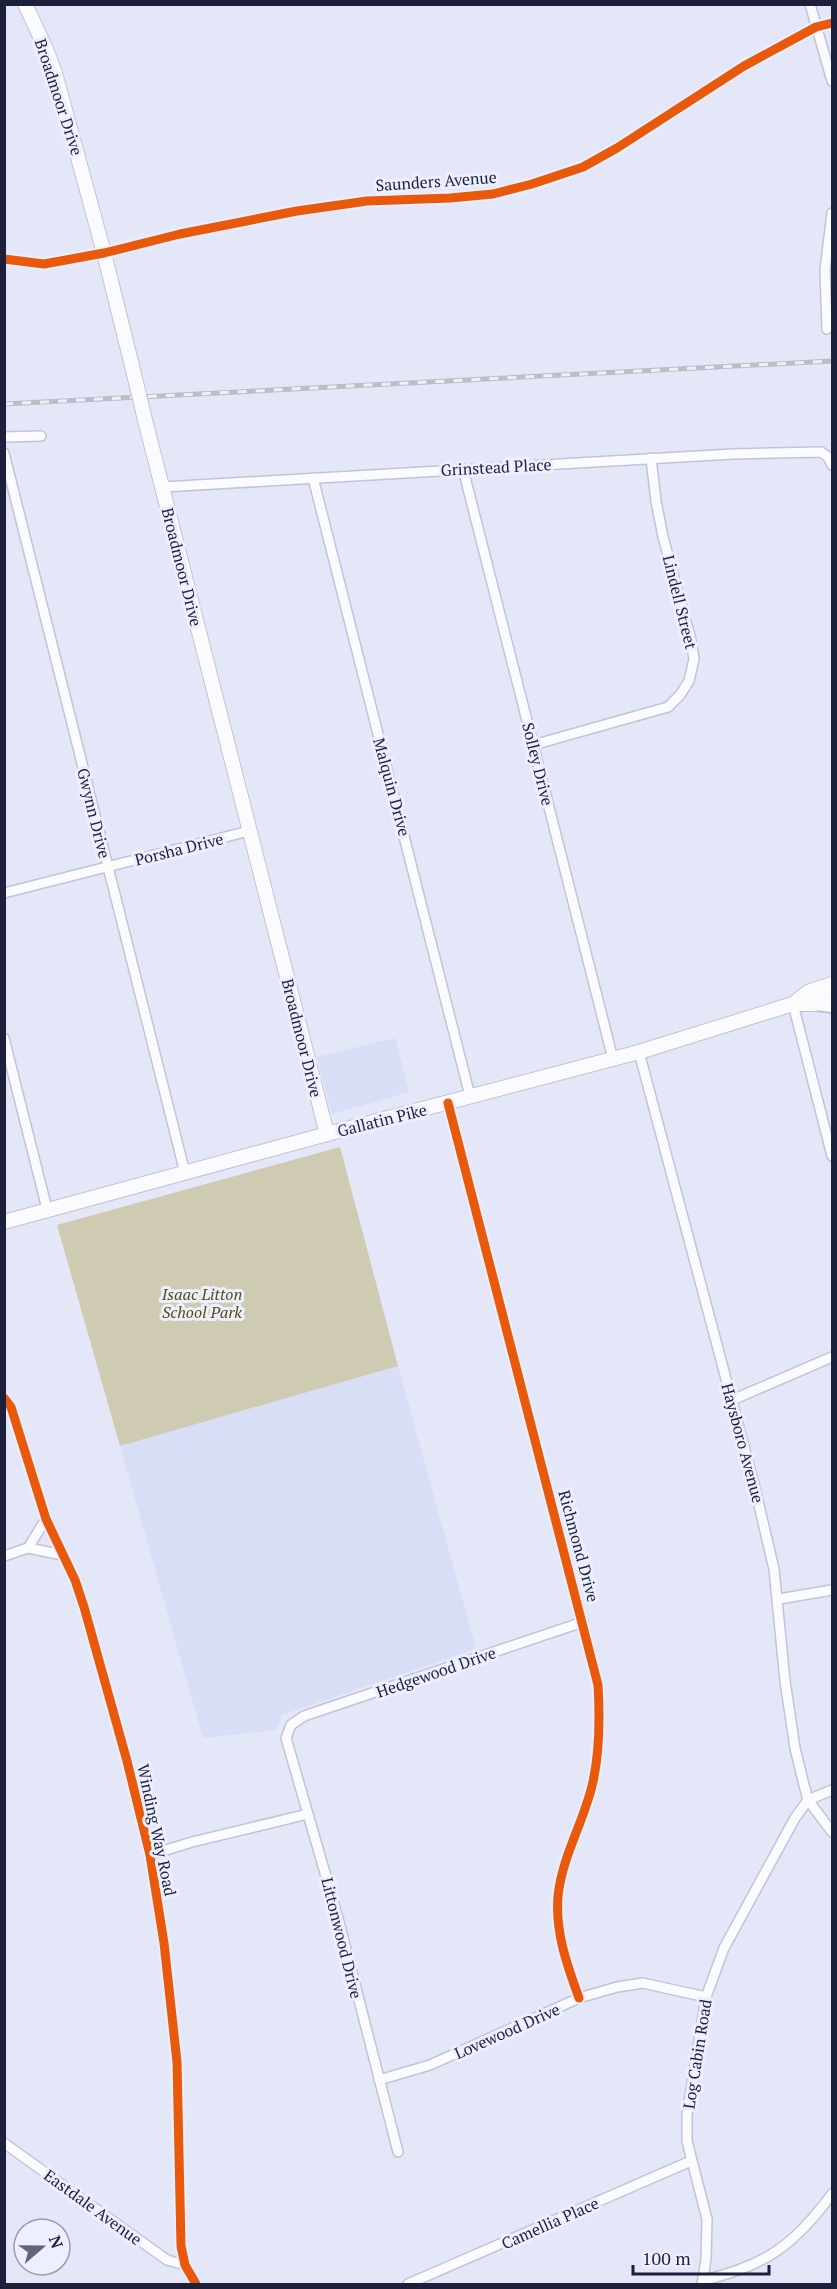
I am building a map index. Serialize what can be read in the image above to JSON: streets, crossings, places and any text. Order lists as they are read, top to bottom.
{
  "streets": {
    "main road": ["Broadmoor Drive", "Gallatin Pike"],
    "street": [
      "Saunders Avenue",
      "Grinstead Place",
      "Lindell Street",
      "Solley Drive",
      "Malquin Drive",
      "Gwynn Drive",
      "Porsha Drive",
      "Haysboro Avenue",
      "Richmond Drive",
      "Hedgewood Drive",
      "Winding Way Road",
      "Littonwood Drive",
      "Lovewood Drive",
      "Log Cabin Road",
      "Eastdale Avenue",
      "Camellia Place"
    ]
  },
  "crossings": [
    ["Broadmoor Drive", "Saunders Avenue"],
    ["Broadmoor Drive", "Grinstead Place"],
    ["Broadmoor Drive", "Porsha Drive"],
    ["Broadmoor Drive", "Gallatin Pike"],
    ["Grinstead Place", "Lindell Street"],
    ["Grinstead Place", "Solley Drive"],
    ["Grinstead Place", "Malquin Drive"],
    ["Lindell Street", "Solley Drive"],
    ["Solley Drive", "Gallatin Pike"],
    ["Malquin Drive", "Gallatin Pike"],
    ["Gwynn Drive", "Porsha Drive"],
    ["Gwynn Drive", "Gallatin Pike"],
    ["Gallatin Pike", "Haysboro Avenue"],
    ["Gallatin Pike", "Richmond Drive"],
    ["Haysboro Avenue", "Log Cabin Road"],
    ["Richmond Drive", "Hedgewood Drive"],
    ["Richmond Drive", "Lovewood Drive"],
    ["Hedgewood Drive", "Littonwood Drive"],
    ["Winding Way Road", "Eastdale Avenue"],
    ["Littonwood Drive", "Lovewood Drive"],
    ["Lovewood Drive", "Log Cabin Road"],
    ["Log Cabin Road", "Camellia Place"]
  ],
  "parks": ["Isaac Litton School Park"],
  "scale_bar": "100 m",
  "north": "right"
}
